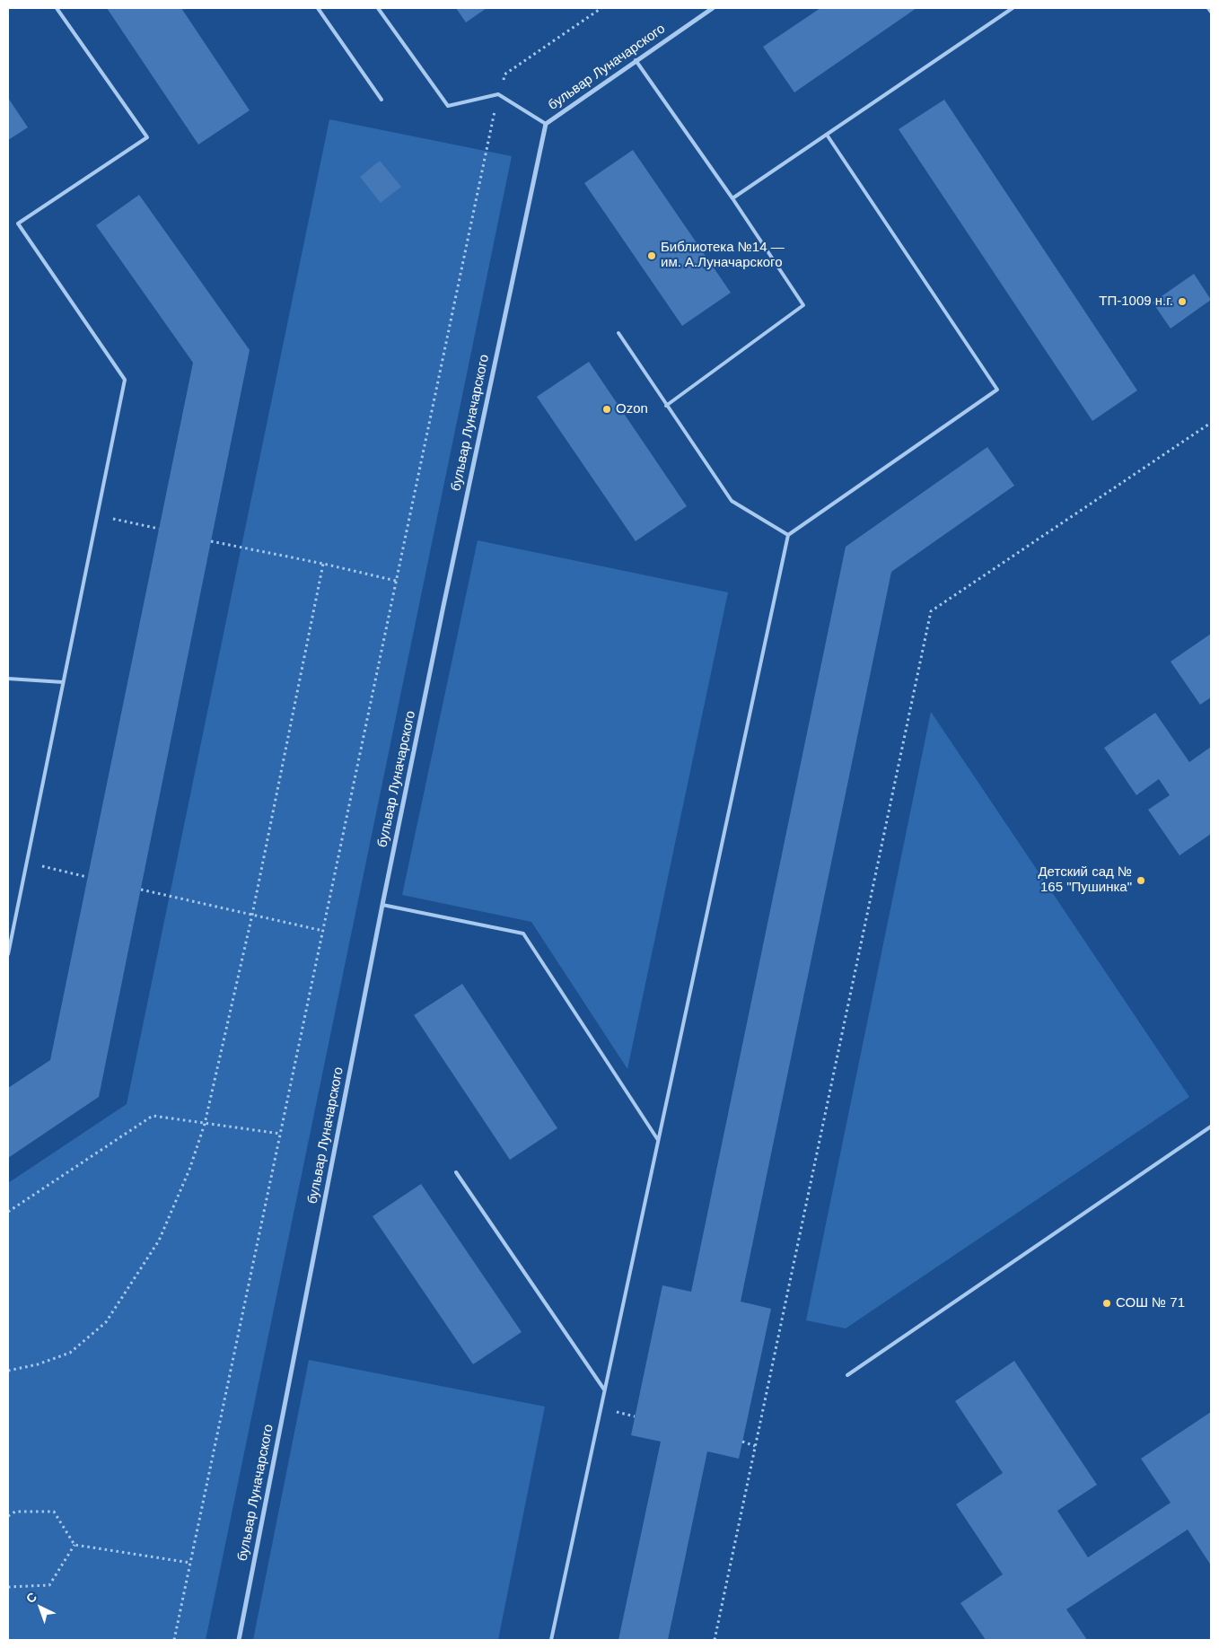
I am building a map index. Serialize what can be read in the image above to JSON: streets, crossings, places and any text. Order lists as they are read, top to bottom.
{
  "streets": {
    "street": ["бульвар Луначарского"]
  },
  "places": [
    "Библиотека №14 — им. А.Луначарского",
    "ТП-1009 н.г.",
    "Ozon",
    "Детский сад № 165 \"Пушинка\"",
    "СОШ № 71"
  ],
  "north": "top left"
}
